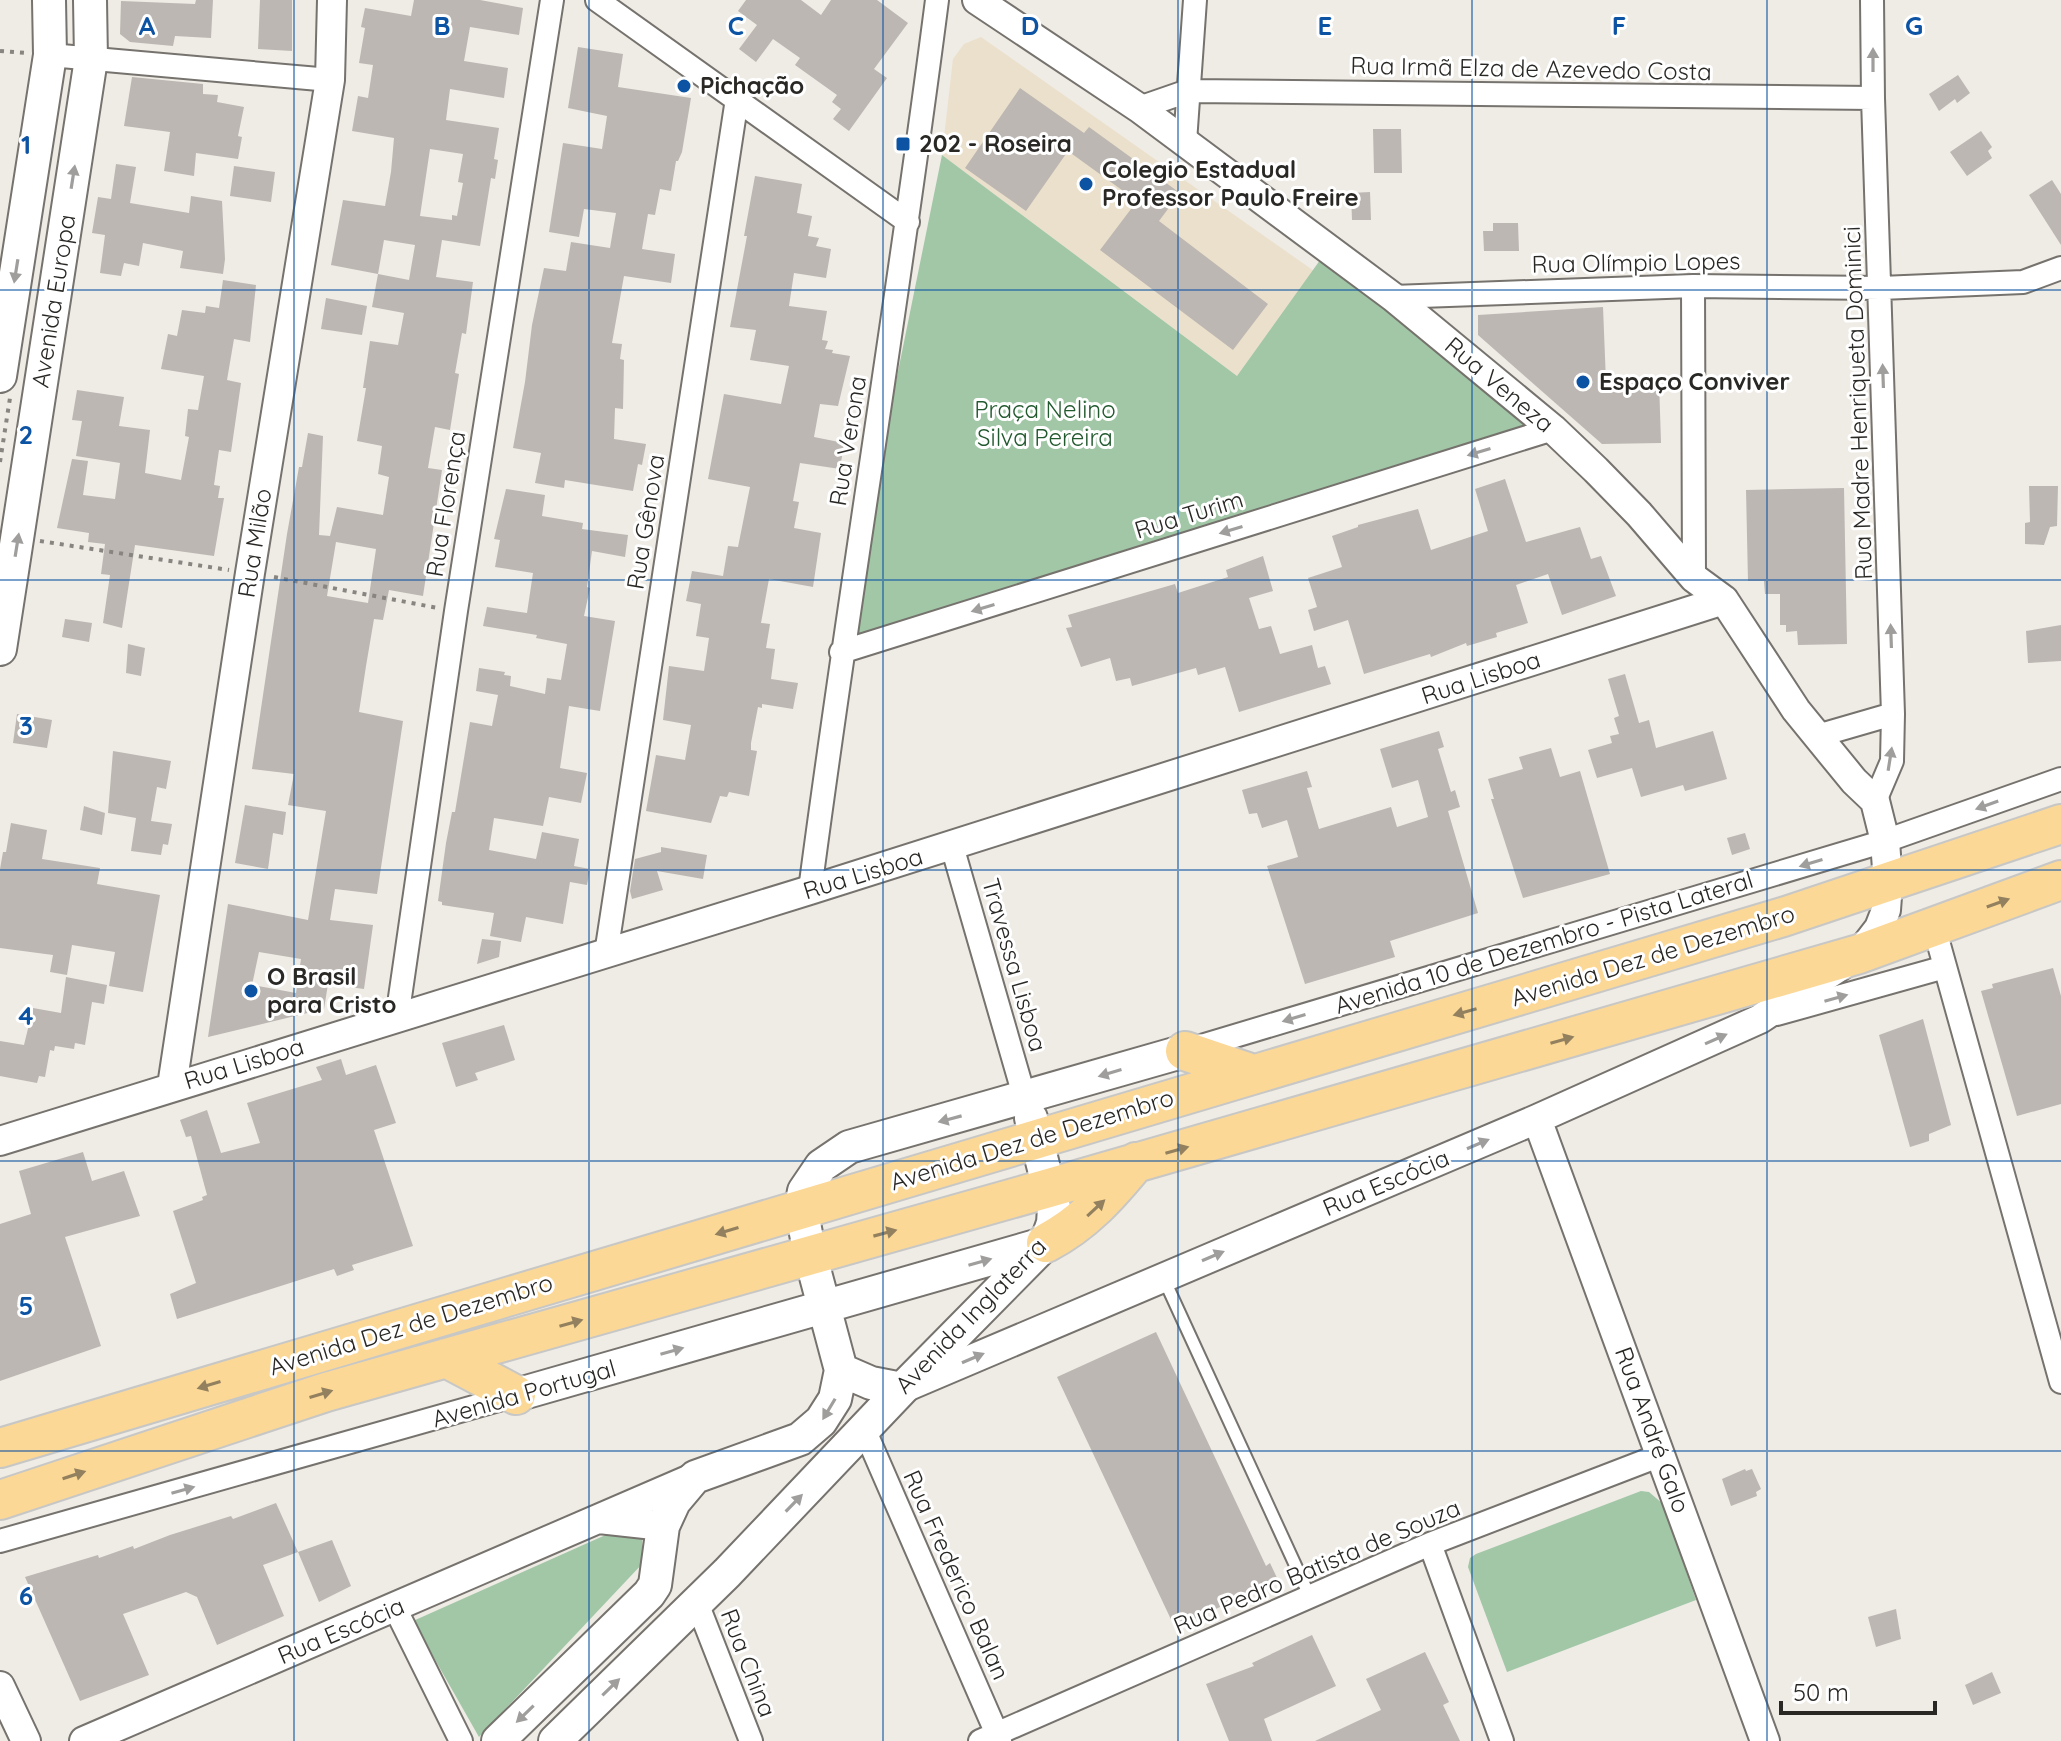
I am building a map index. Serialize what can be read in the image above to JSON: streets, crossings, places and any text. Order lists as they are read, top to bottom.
{
  "streets": {
    "highway": ["Avenida Dez de Dezembro"],
    "main road": [
      "Avenida Europa",
      "Avenida 10 de Dezembro - Pista Lateral",
      "Avenida Inglaterra",
      "Avenida Portugal"
    ],
    "street": [
      "Rua Irmã Elza de Azevedo Costa",
      "Rua Olímpio Lopes",
      "Rua Veneza",
      "Rua Madre Henriqueta Dominici",
      "Rua Verona",
      "Rua Florença",
      "Rua Turim",
      "Rua Gênova",
      "Rua Milão",
      "Rua Lisboa",
      "Travessa Lisboa",
      "Rua Escócia",
      "Rua André Galo",
      "Rua Pedro Batista de Souza",
      "Rua Frederico Balan",
      "Rua China"
    ]
  },
  "crossings": [
    ["Rua Irmã Elza de Azevedo Costa", "Rua Veneza"],
    ["Rua Irmã Elza de Azevedo Costa", "Rua Madre Henriqueta Dominici"],
    ["Rua Olímpio Lopes", "Rua Veneza"],
    ["Rua Olímpio Lopes", "Rua Madre Henriqueta Dominici"],
    ["Rua Veneza", "Rua Madre Henriqueta Dominici"],
    ["Rua Veneza", "Rua Turim"],
    ["Rua Veneza", "Rua Lisboa"],
    ["Rua Verona", "Rua Turim"],
    ["Rua Verona", "Rua Lisboa"],
    ["Rua Florença", "Rua Lisboa"],
    ["Rua Gênova", "Rua Lisboa"],
    ["Rua Milão", "Rua Lisboa"],
    ["Rua Lisboa", "Travessa Lisboa"],
    ["Avenida 10 de Dezembro - Pista Lateral", "Travessa Lisboa"],
    ["Avenida 10 de Dezembro - Pista Lateral", "Avenida Inglaterra"],
    ["Avenida Dez de Dezembro", "Rua Escócia"],
    ["Avenida Dez de Dezembro", "Avenida Inglaterra"],
    ["Travessa Lisboa", "Avenida Inglaterra"],
    ["Rua Escócia", "Avenida Inglaterra"],
    ["Rua Escócia", "Rua André Galo"],
    ["Avenida Inglaterra", "Avenida Portugal"],
    ["Avenida Inglaterra", "Rua Frederico Balan"],
    ["Avenida Inglaterra", "Rua China"],
    ["Rua André Galo", "Rua Pedro Batista de Souza"],
    ["Rua Pedro Batista de Souza", "Rua Frederico Balan"]
  ],
  "one_way": [
    "Rua Turim",
    "Avenida 10 de Dezembro - Pista Lateral",
    "Rua Escócia",
    "Avenida Portugal"
  ],
  "parks": ["Praça Nelino Silva Pereira"],
  "places": {
    "other": [
      "Pichação",
      "Colegio Estadual Professor Paulo Freire",
      "Espaço Conviver",
      "O Brasil para Cristo"
    ],
    "transit": ["202 - Roseira"]
  },
  "scale_bar": "50 m",
  "grid": {
    "columns": [
      "A",
      "B",
      "C",
      "D",
      "E",
      "F",
      "G"
    ],
    "rows": [
      "1",
      "2",
      "3",
      "4",
      "5",
      "6"
    ]
  }
}
